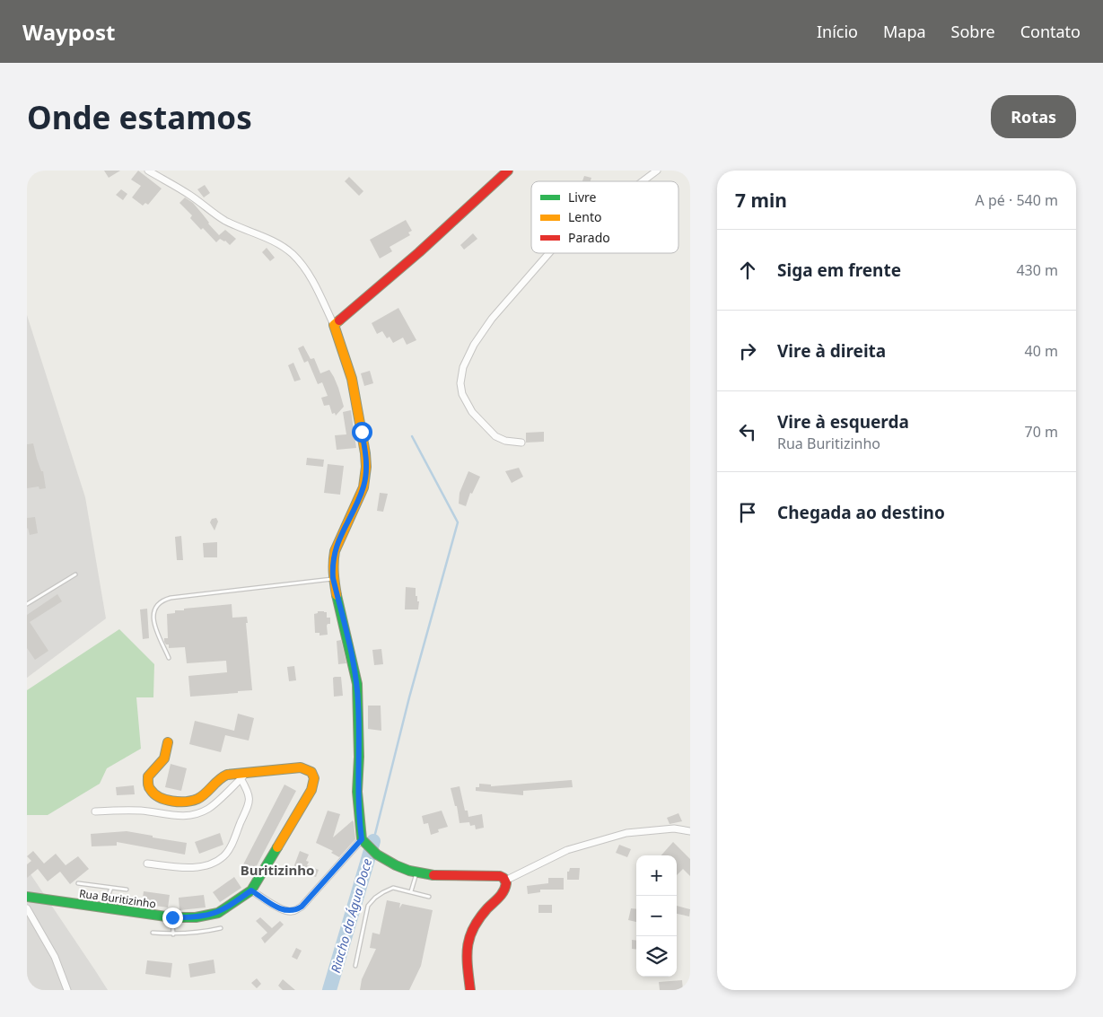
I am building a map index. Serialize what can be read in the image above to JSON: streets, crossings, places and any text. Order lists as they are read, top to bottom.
{
  "streets": {
    "street": ["Rua Buritizinho"]
  },
  "districts": ["Buritizinho"],
  "water": ["Riacho da Água Doce"],
  "legend": ["Livre", "Lento", "Parado"],
  "page": {
    "header": "Waypost",
    "nav": [
      "Início",
      "Mapa",
      "Sobre",
      "Contato"
    ],
    "buttons": "Rotas",
    "title": "Onde estamos",
    "heading": ["7 min", "A pé · 540 m"],
    "list": [
      ["Siga em frente", "430 m"],
      ["Vire à direita", "40 m"],
      ["Vire à esquerda", "Rua Buritizinho", "70 m"],
      "Chegada ao destino"
    ],
    "map_buttons": ["+", "−"]
  }
}
